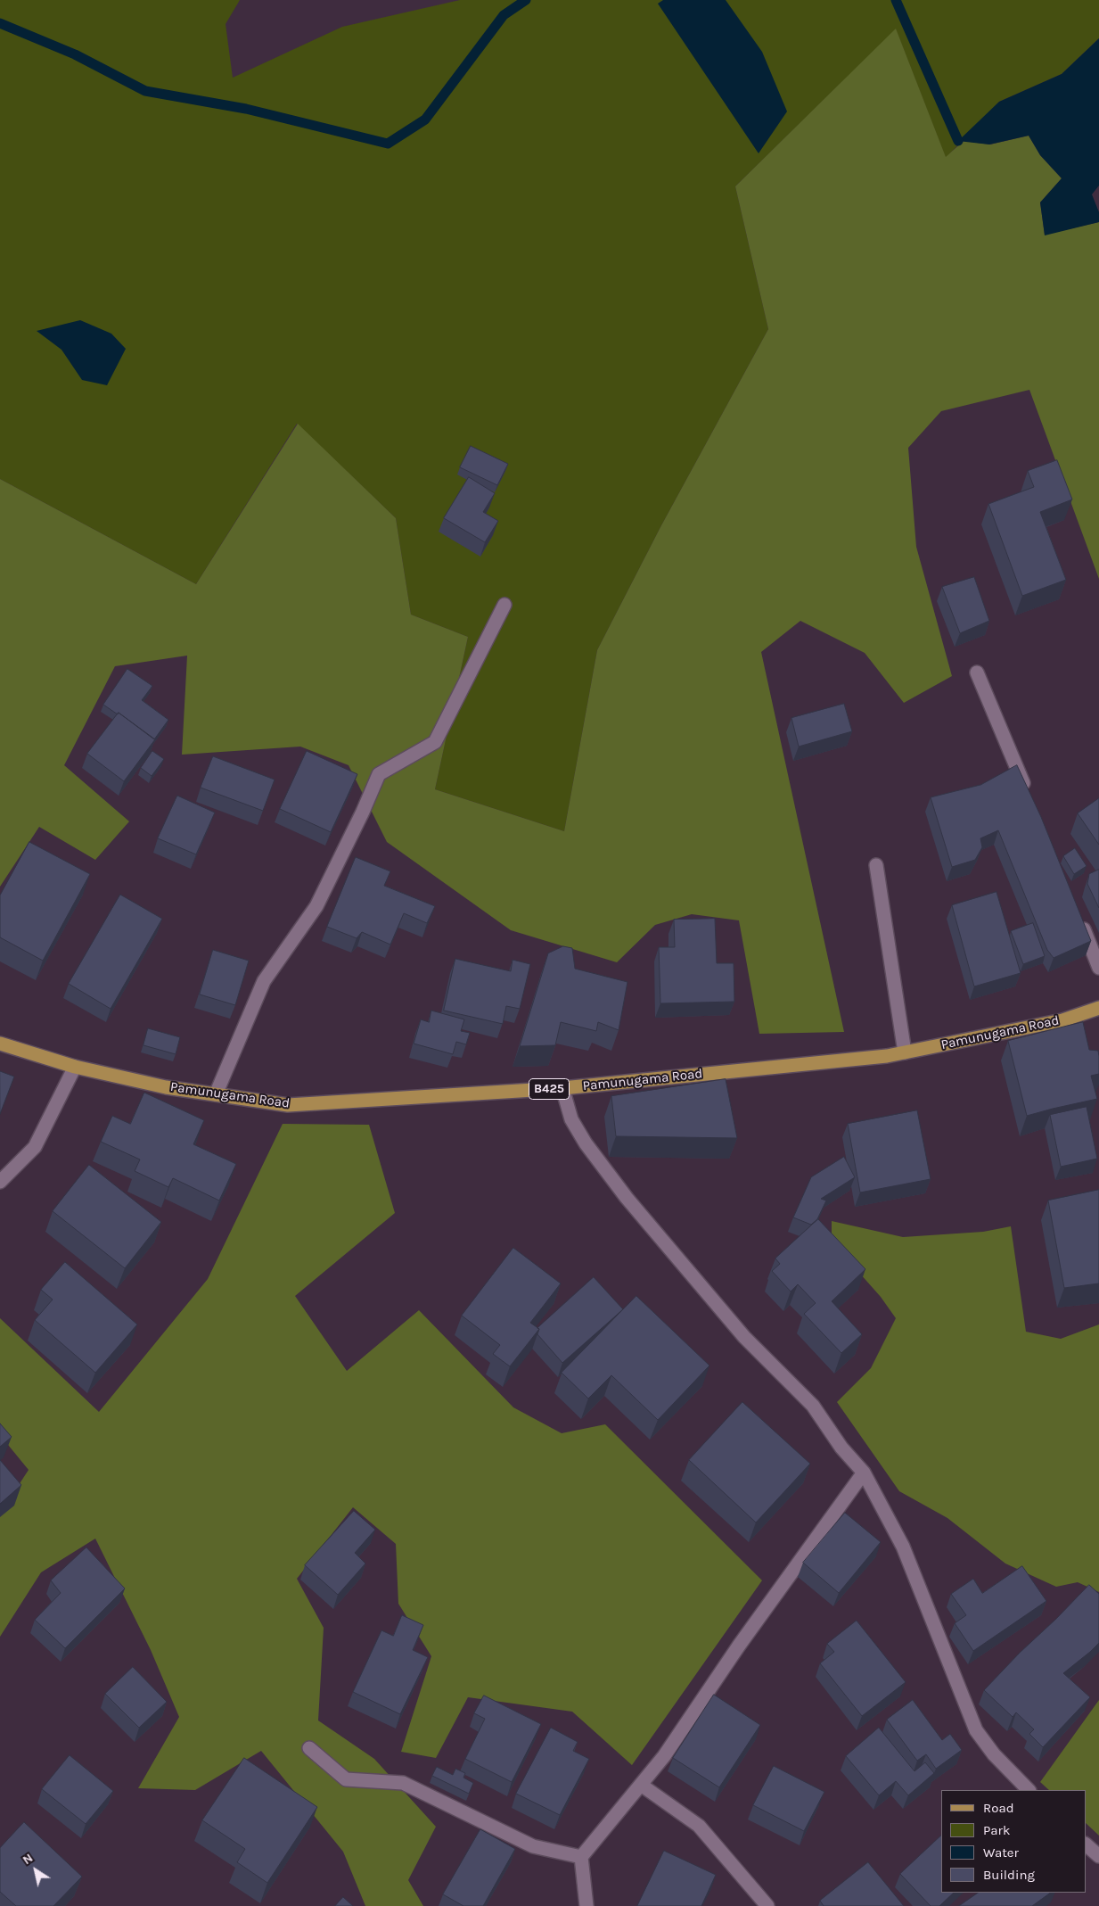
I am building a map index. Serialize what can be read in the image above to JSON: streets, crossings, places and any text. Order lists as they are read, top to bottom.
{
  "streets": {
    "main road": ["Pamunugama Road", "B425"]
  },
  "legend": [
    "Road",
    "Park",
    "Water",
    "Building"
  ],
  "north": "top left"
}
